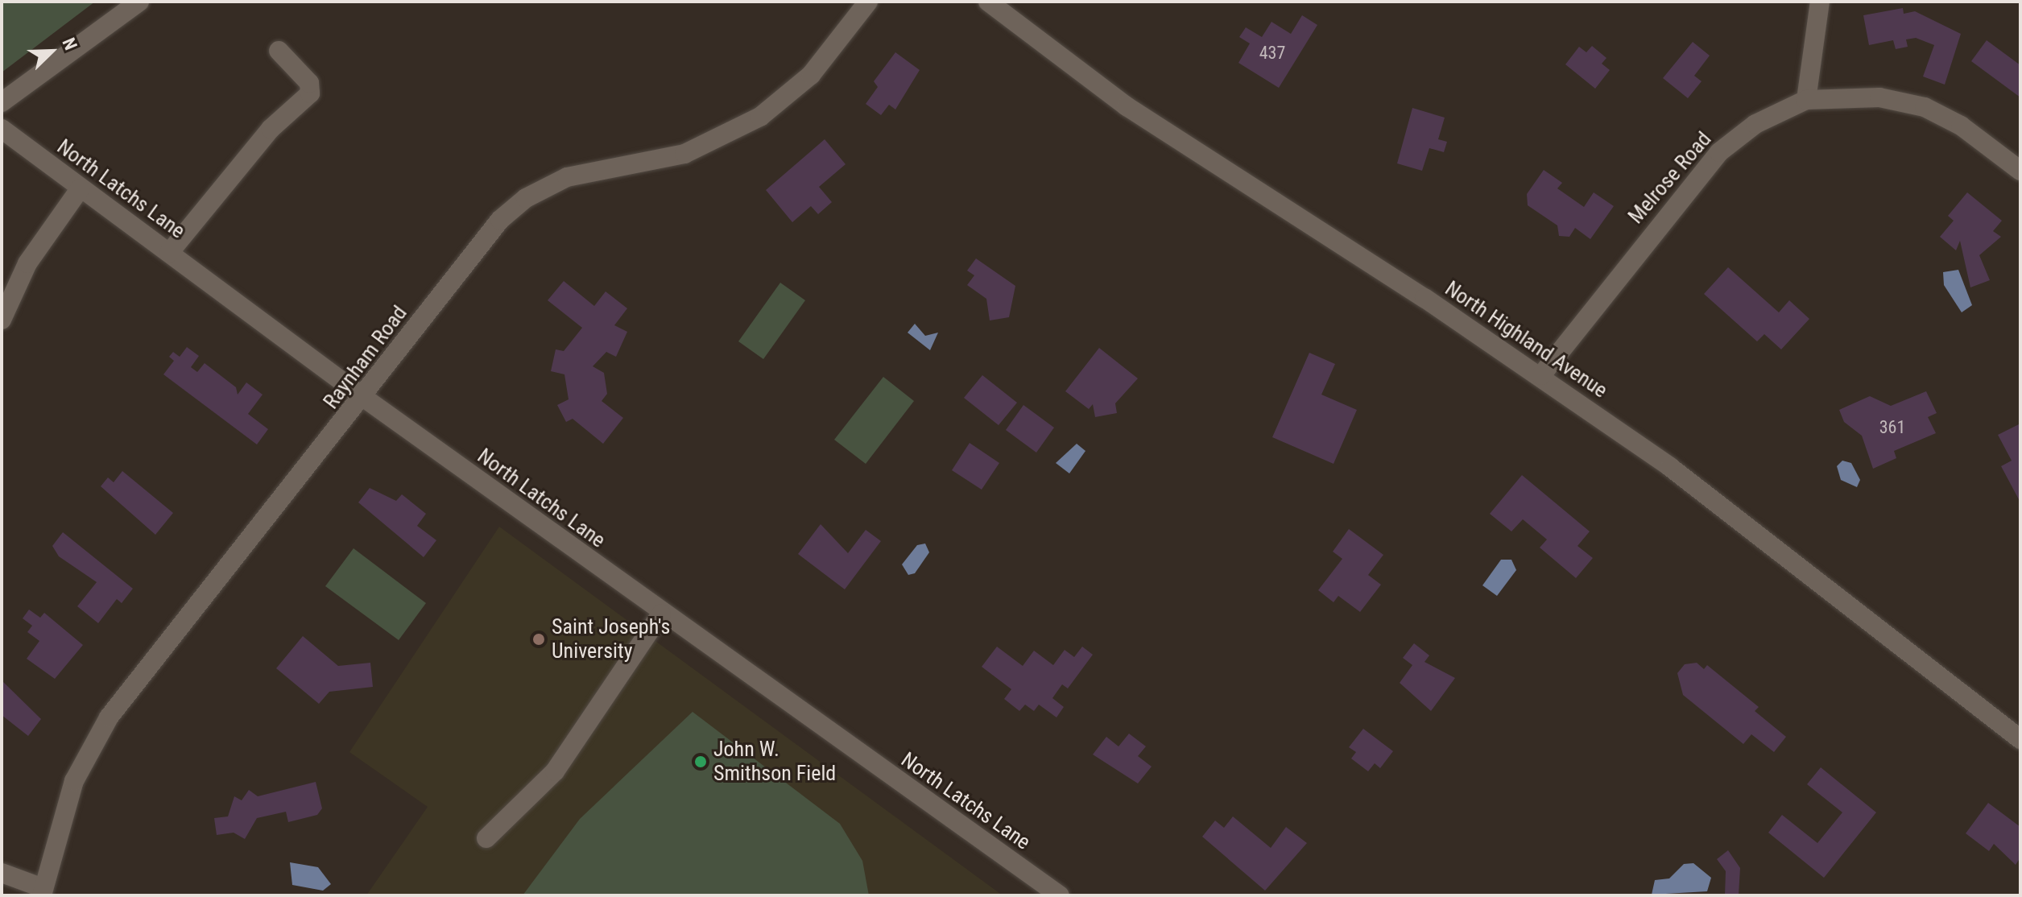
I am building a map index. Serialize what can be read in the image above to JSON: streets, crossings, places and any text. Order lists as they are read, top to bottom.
{
  "streets": {
    "street": [
      "Melrose Road",
      "North Latchs Lane",
      "North Highland Avenue",
      "Raynham Road"
    ]
  },
  "crossings": [
    ["Melrose Road", "North Highland Avenue"],
    ["North Latchs Lane", "Raynham Road"]
  ],
  "places": ["Saint Joseph's University", "John W. Smithson Field"],
  "house_numbers": ["437", "361"],
  "north": "top right"
}
